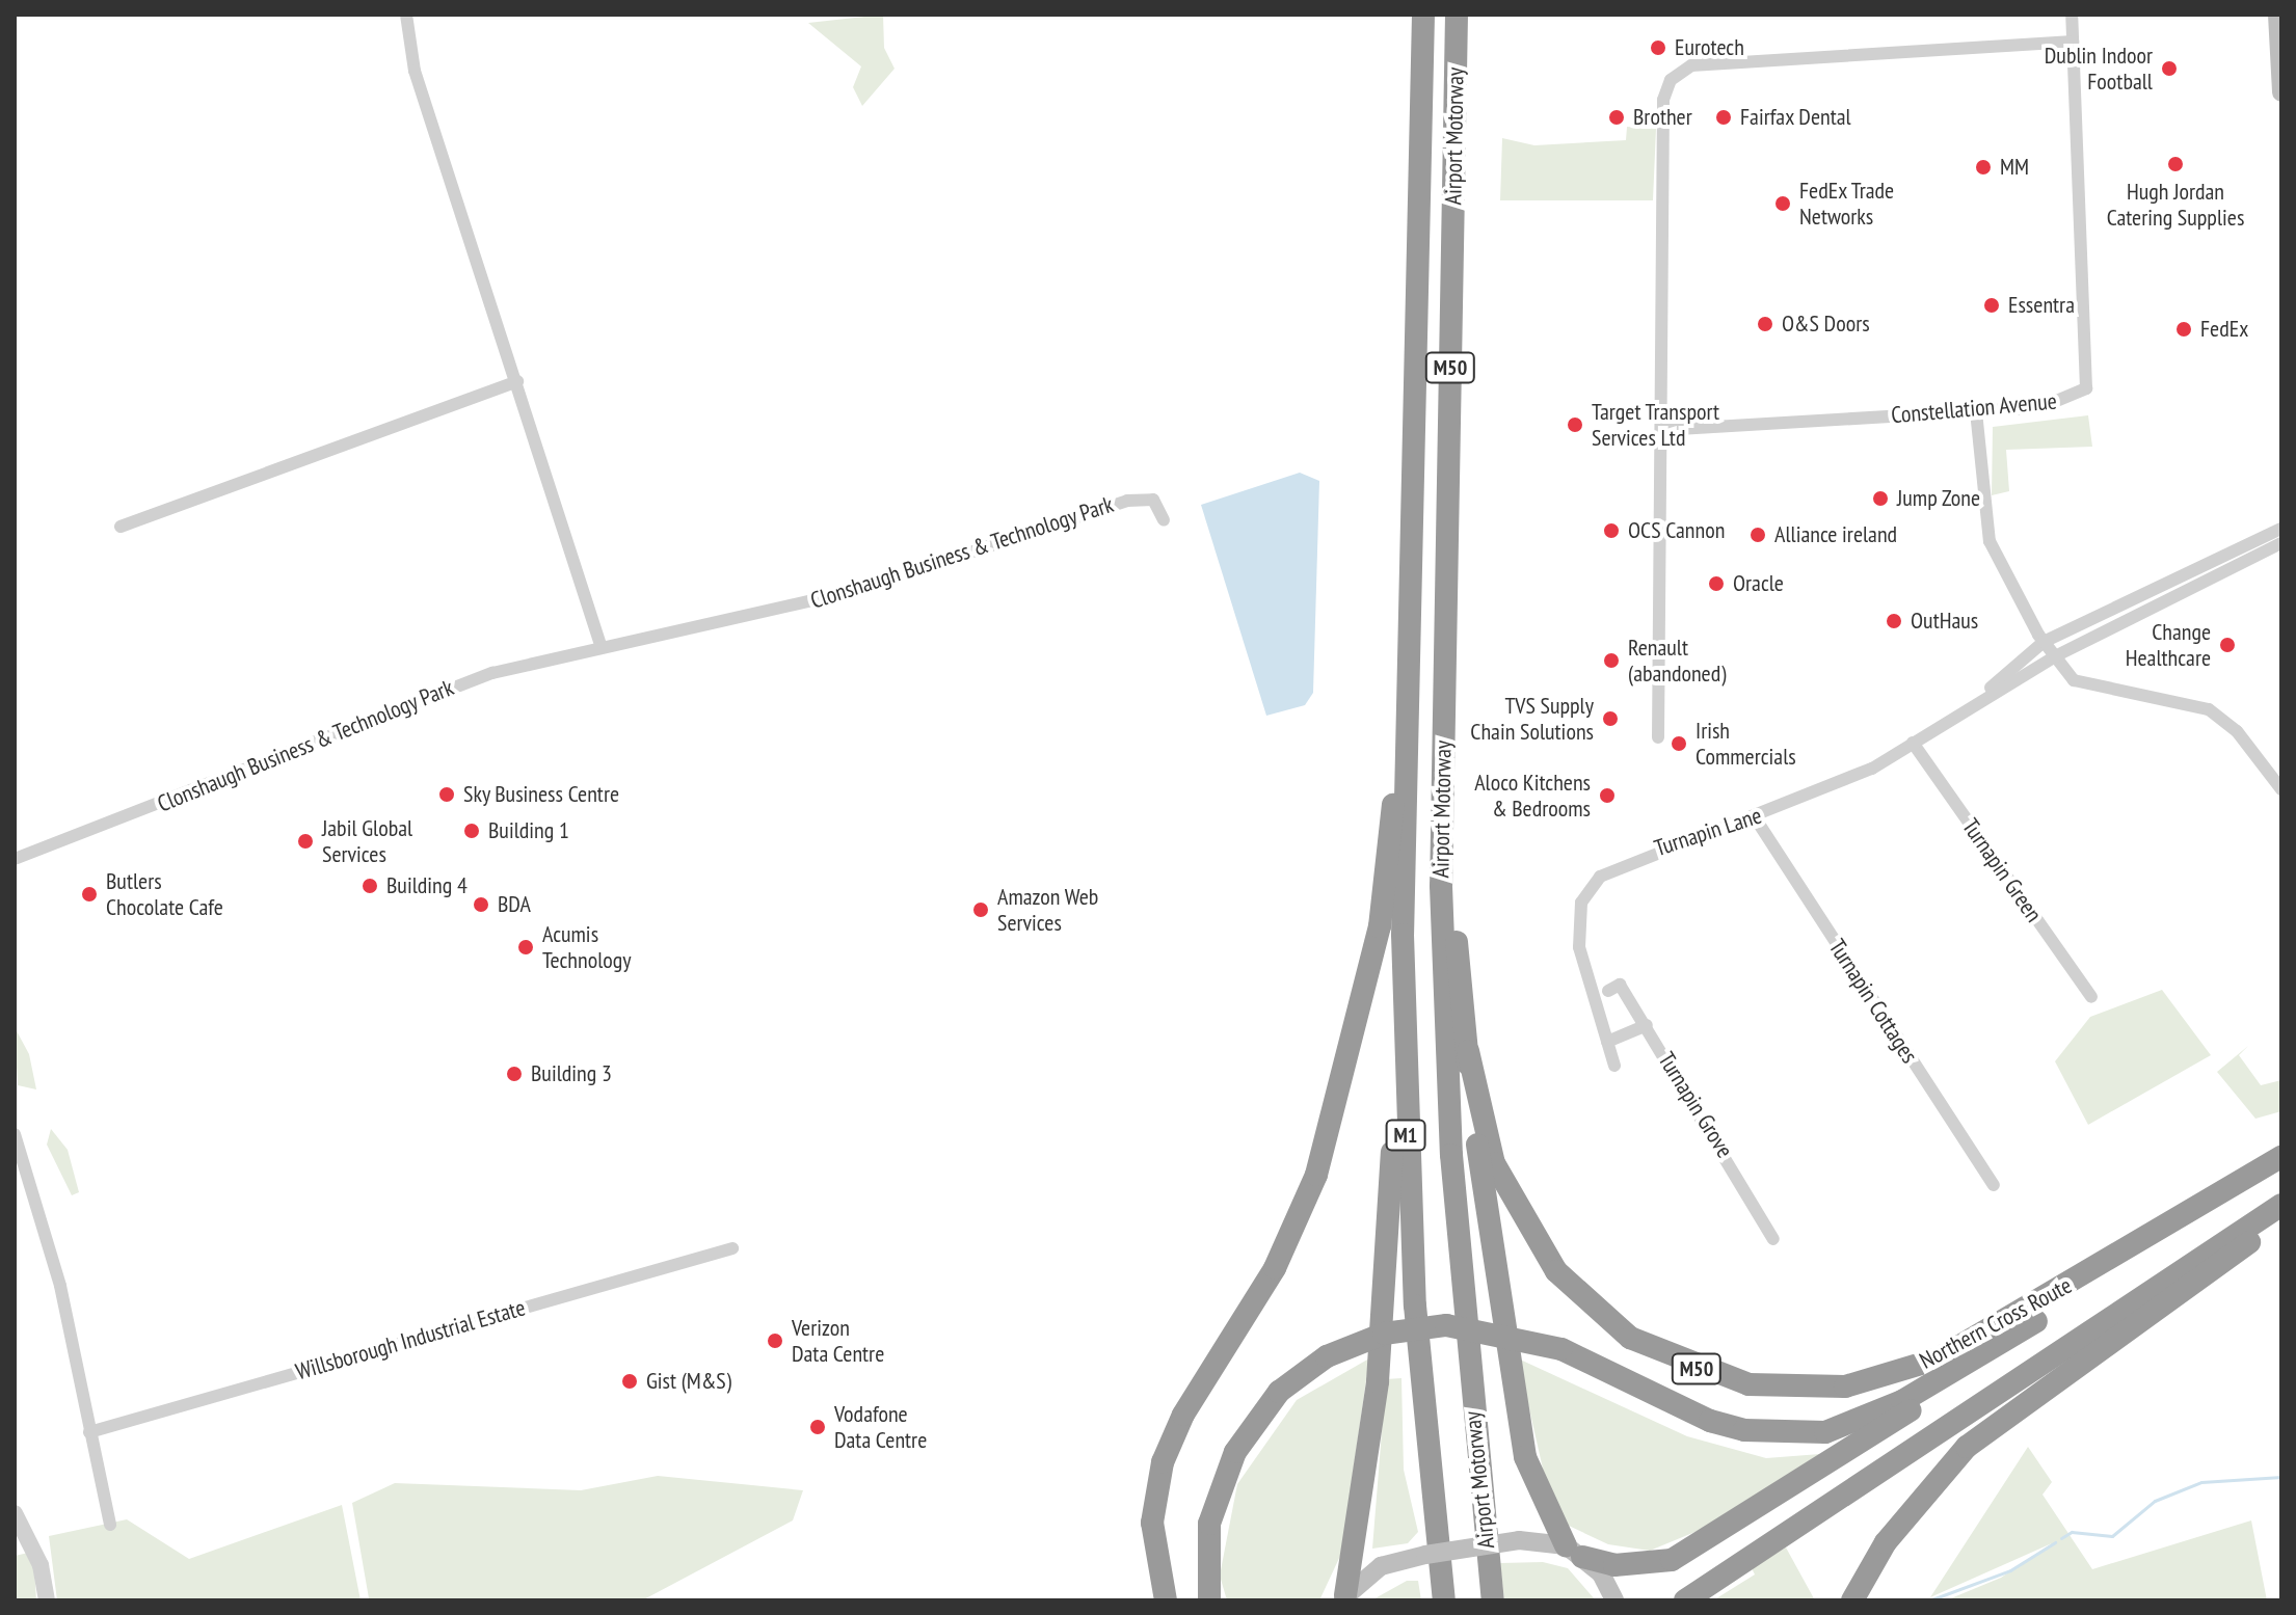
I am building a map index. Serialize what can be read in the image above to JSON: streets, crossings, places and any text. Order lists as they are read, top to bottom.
{
  "streets": {
    "highway": [
      "Airport Motorway",
      "M50",
      "M1",
      "Northern Cross Route"
    ],
    "street": [
      "Constellation Avenue",
      "Clonshaugh Business & Technology Park",
      "Turnapin Lane",
      "Turnapin Green",
      "Turnapin Cottages",
      "Turnapin Grove",
      "Willsborough Industrial Estate"
    ]
  },
  "crossings": [
    ["Airport Motorway", "M50"],
    ["M50", "Northern Cross Route"],
    ["Turnapin Lane", "Turnapin Green"],
    ["Turnapin Lane", "Turnapin Cottages"]
  ],
  "places": [
    "Eurotech",
    "Dublin Indoor Football",
    "Brother",
    "Fairfax Dental",
    "Hugh Jordan Catering Supplies",
    "MM",
    "FedEx Trade Networks",
    "Essentra",
    "O&S Doors",
    "FedEx",
    "Target Transport Services Ltd",
    "Jump Zone",
    "OCS Cannon",
    "Alliance ireland",
    "Oracle",
    "OutHaus",
    "Change Healthcare",
    "Renault (abandoned)",
    "TVS Supply Chain Solutions",
    "Irish Commercials",
    "Sky Business Centre",
    "Aloco Kitchens & Bedrooms",
    "Building 1",
    "Jabil Global Services",
    "Building 4",
    "Butlers Chocolate Cafe",
    "BDA",
    "Amazon Web Services",
    "Acumis Technology",
    "Building 3",
    "Verizon Data Centre",
    "Gist (M&S)",
    "Vodafone Data Centre"
  ]
}
